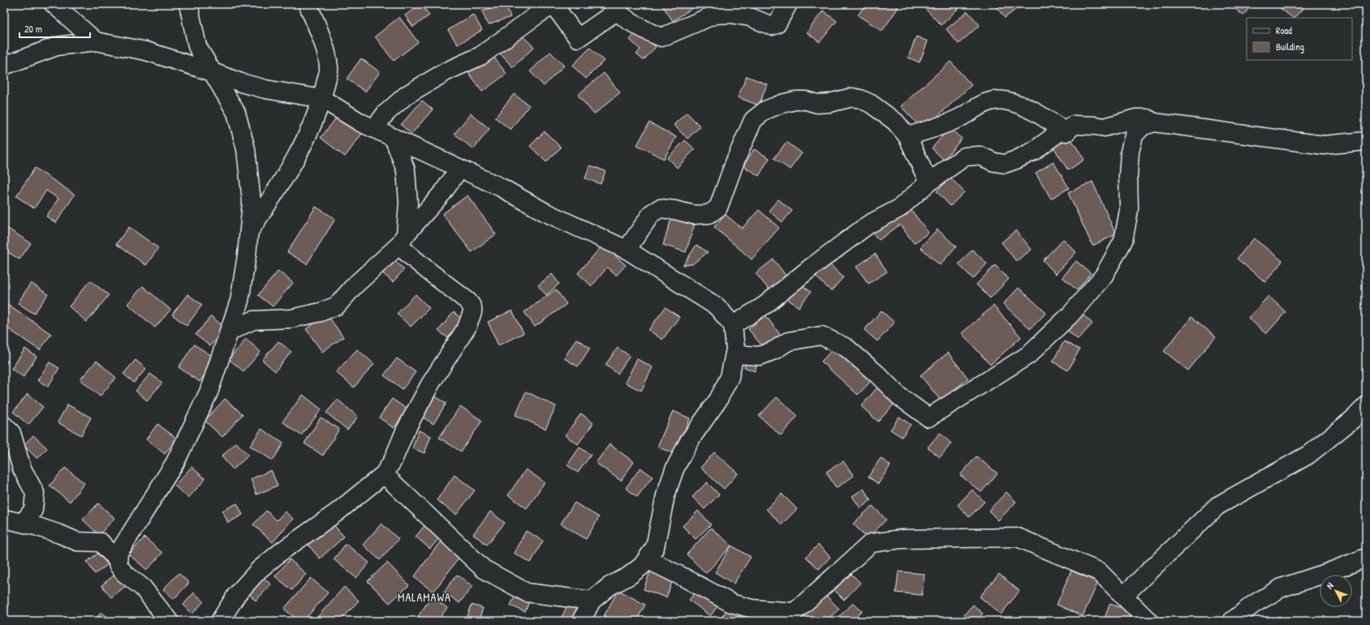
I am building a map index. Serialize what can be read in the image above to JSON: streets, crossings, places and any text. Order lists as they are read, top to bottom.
{
  "districts": ["MALAMAWA"],
  "legend": ["Road", "Building"],
  "scale_bar": "20 m",
  "north": "top left"
}
